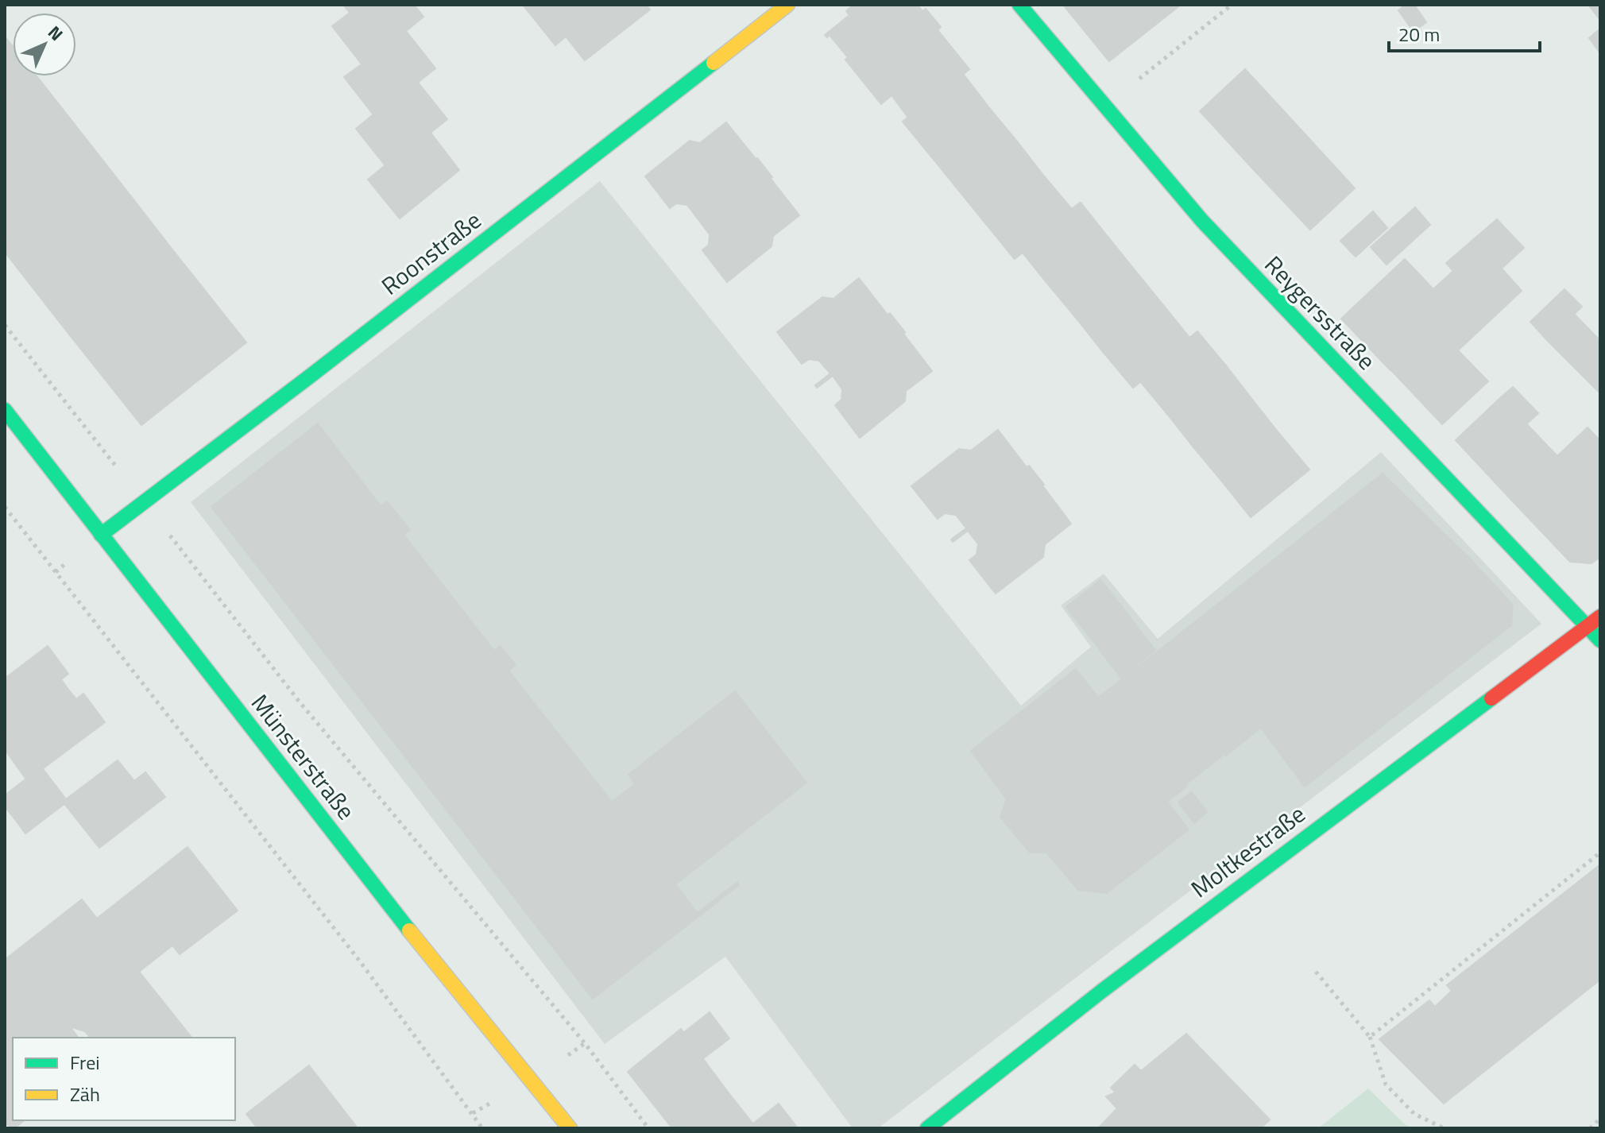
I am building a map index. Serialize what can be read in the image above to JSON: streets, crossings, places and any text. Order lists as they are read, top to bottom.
{
  "streets": {
    "street": [
      "Roonstraße",
      "Reygersstraße",
      "Münsterstraße",
      "Moltkestraße"
    ]
  },
  "crossings": [
    ["Roonstraße", "Münsterstraße"],
    ["Reygersstraße", "Moltkestraße"]
  ],
  "legend": ["Frei", "Zäh"],
  "scale_bar": "20 m",
  "north": "top right"
}
